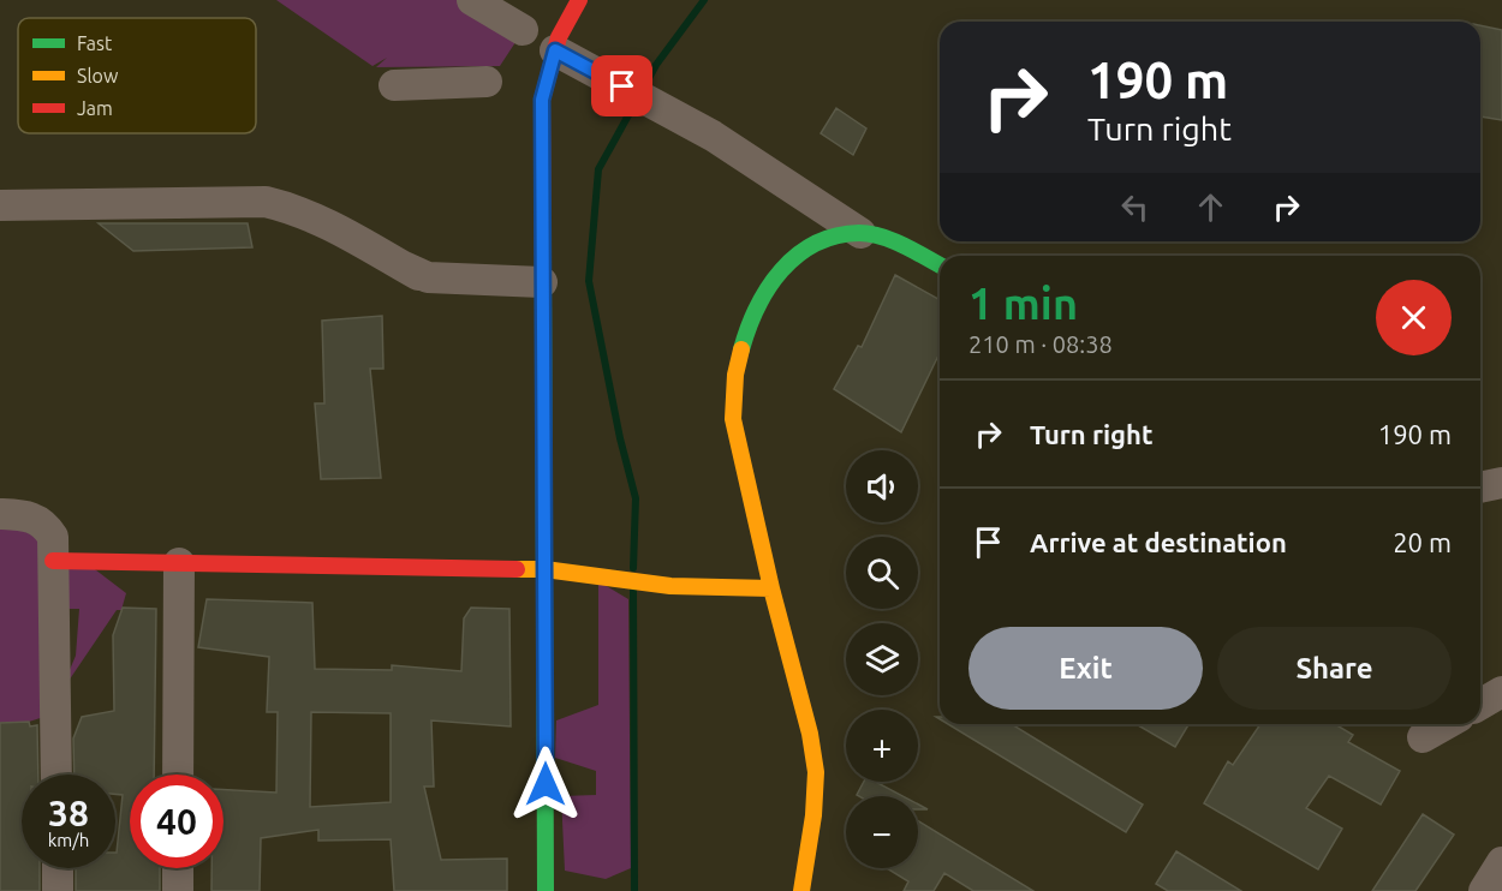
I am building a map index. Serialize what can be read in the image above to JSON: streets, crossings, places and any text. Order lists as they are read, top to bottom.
{
  "legend": ["Fast", "Slow", "Jam"],
  "page": {
    "turn": ["190 m", "Turn right"],
    "heading": ["1 min", "210 m · 08:38"],
    "list": [
      {
        "name": "Turn right",
        "value": "190 m"
      },
      {
        "name": "Arrive at destination",
        "value": "20 m"
      }
    ],
    "map_buttons": ["+", "−"],
    "buttons": ["Exit", "Share"],
    "speed": "38 km/h",
    "limit": "40"
  }
}
